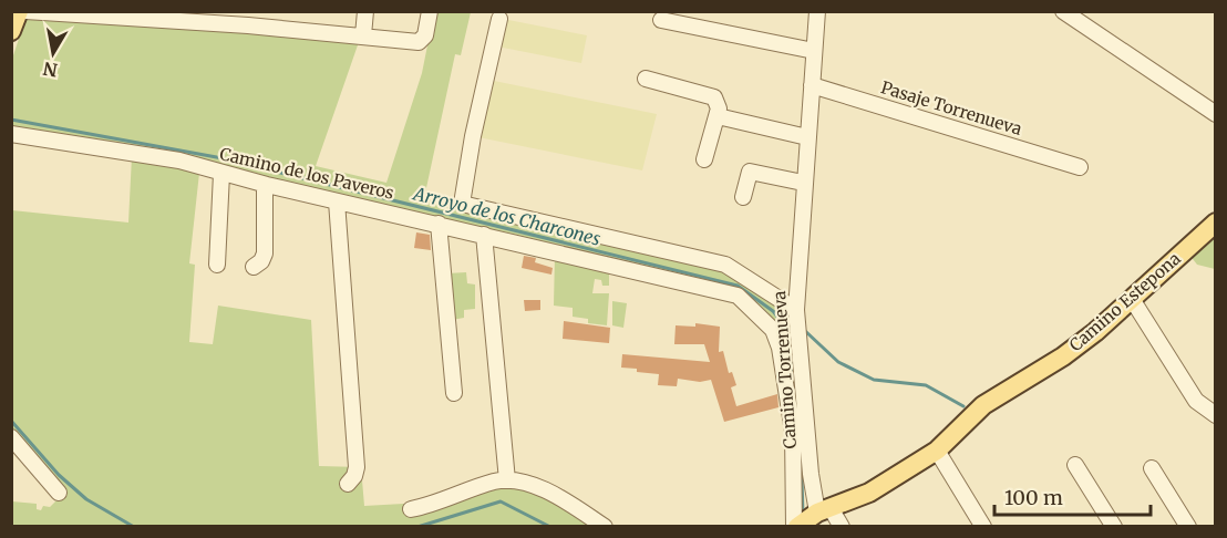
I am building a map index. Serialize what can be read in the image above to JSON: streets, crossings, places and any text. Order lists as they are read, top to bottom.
{
  "streets": {
    "main road": ["Camino Estepona"],
    "street": ["Pasaje Torrenueva", "Camino de los Paveros", "Camino Torrenueva"]
  },
  "crossings": [
    ["Pasaje Torrenueva", "Camino Torrenueva"],
    ["Camino de los Paveros", "Camino Torrenueva"],
    ["Camino Estepona", "Camino Torrenueva"]
  ],
  "water": ["Arroyo de los Charcones"],
  "scale_bar": "100 m",
  "north": "bottom"
}
